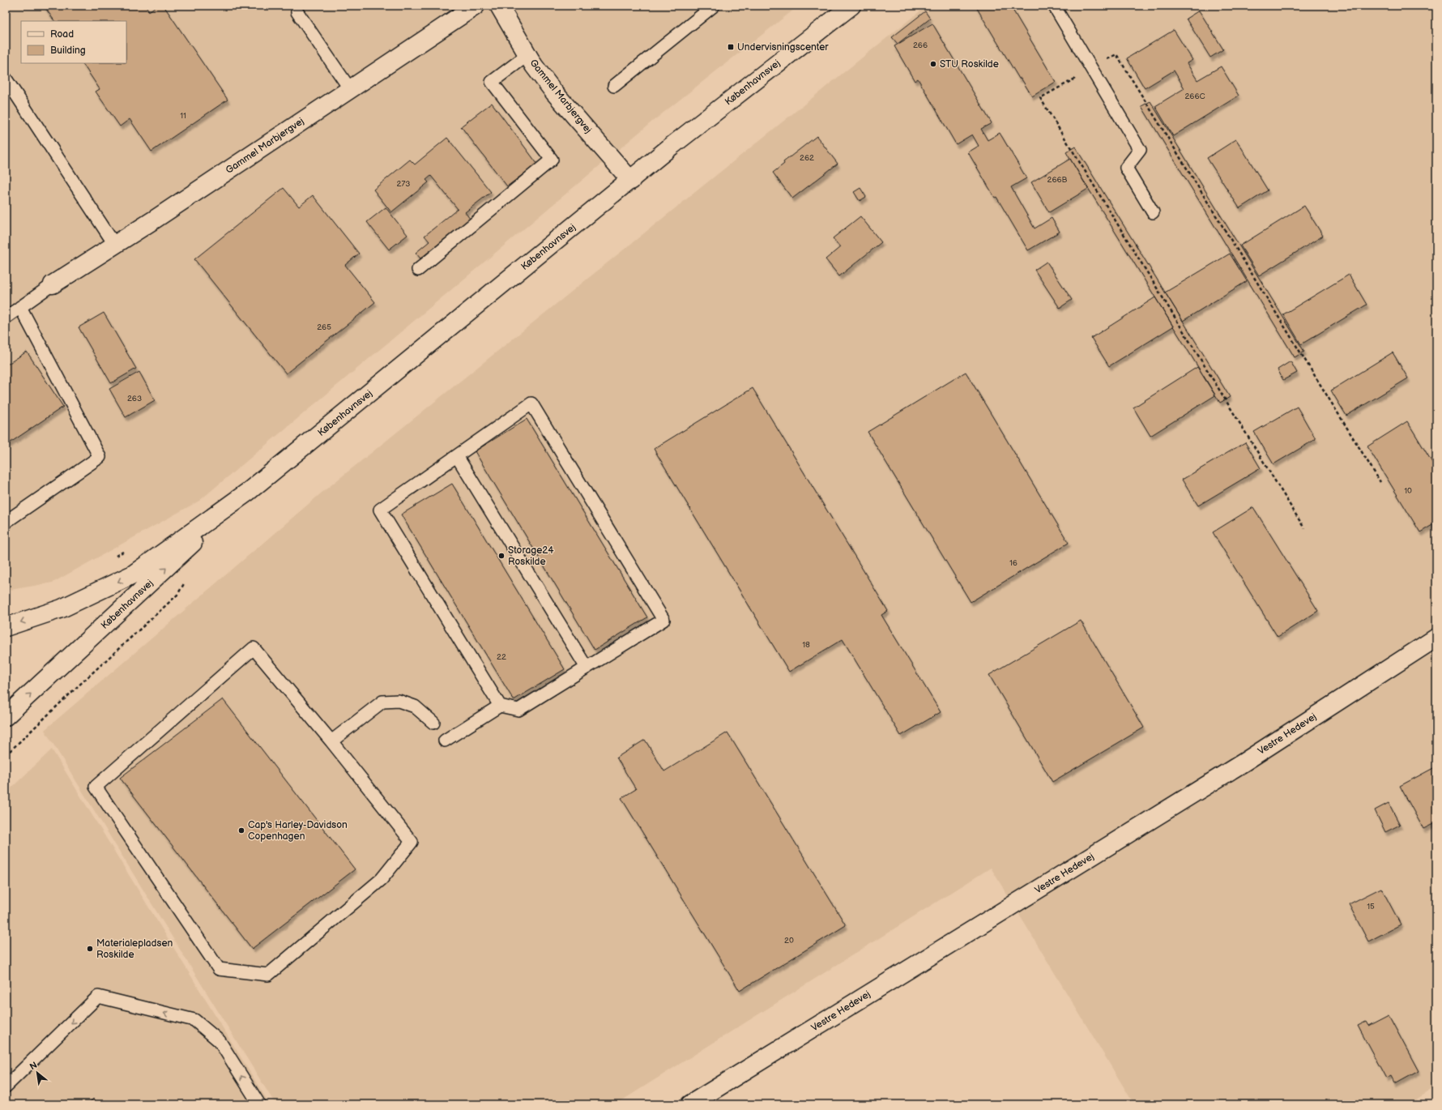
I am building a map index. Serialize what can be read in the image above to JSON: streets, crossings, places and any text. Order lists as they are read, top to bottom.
{
  "streets": {
    "street": ["Københavnsvej", "Gammel Marbjergvej", "Vestre Hedevej"]
  },
  "crossings": [
    ["Københavnsvej", "Gammel Marbjergvej"]
  ],
  "places": {
    "transit": ["Undervisningscenter"],
    "other": [
      "STU Roskilde",
      "Storage24 Roskilde",
      "Cap's Harley-Davidson Copenhagen",
      "Materialepladsen Roskilde"
    ]
  },
  "house_numbers": [
    "266",
    "266C",
    "11",
    "262",
    "266B",
    "273",
    "265",
    "263",
    "10",
    "16",
    "18",
    "22",
    "15",
    "20"
  ],
  "legend": ["Road", "Building"],
  "north": "top left"
}
